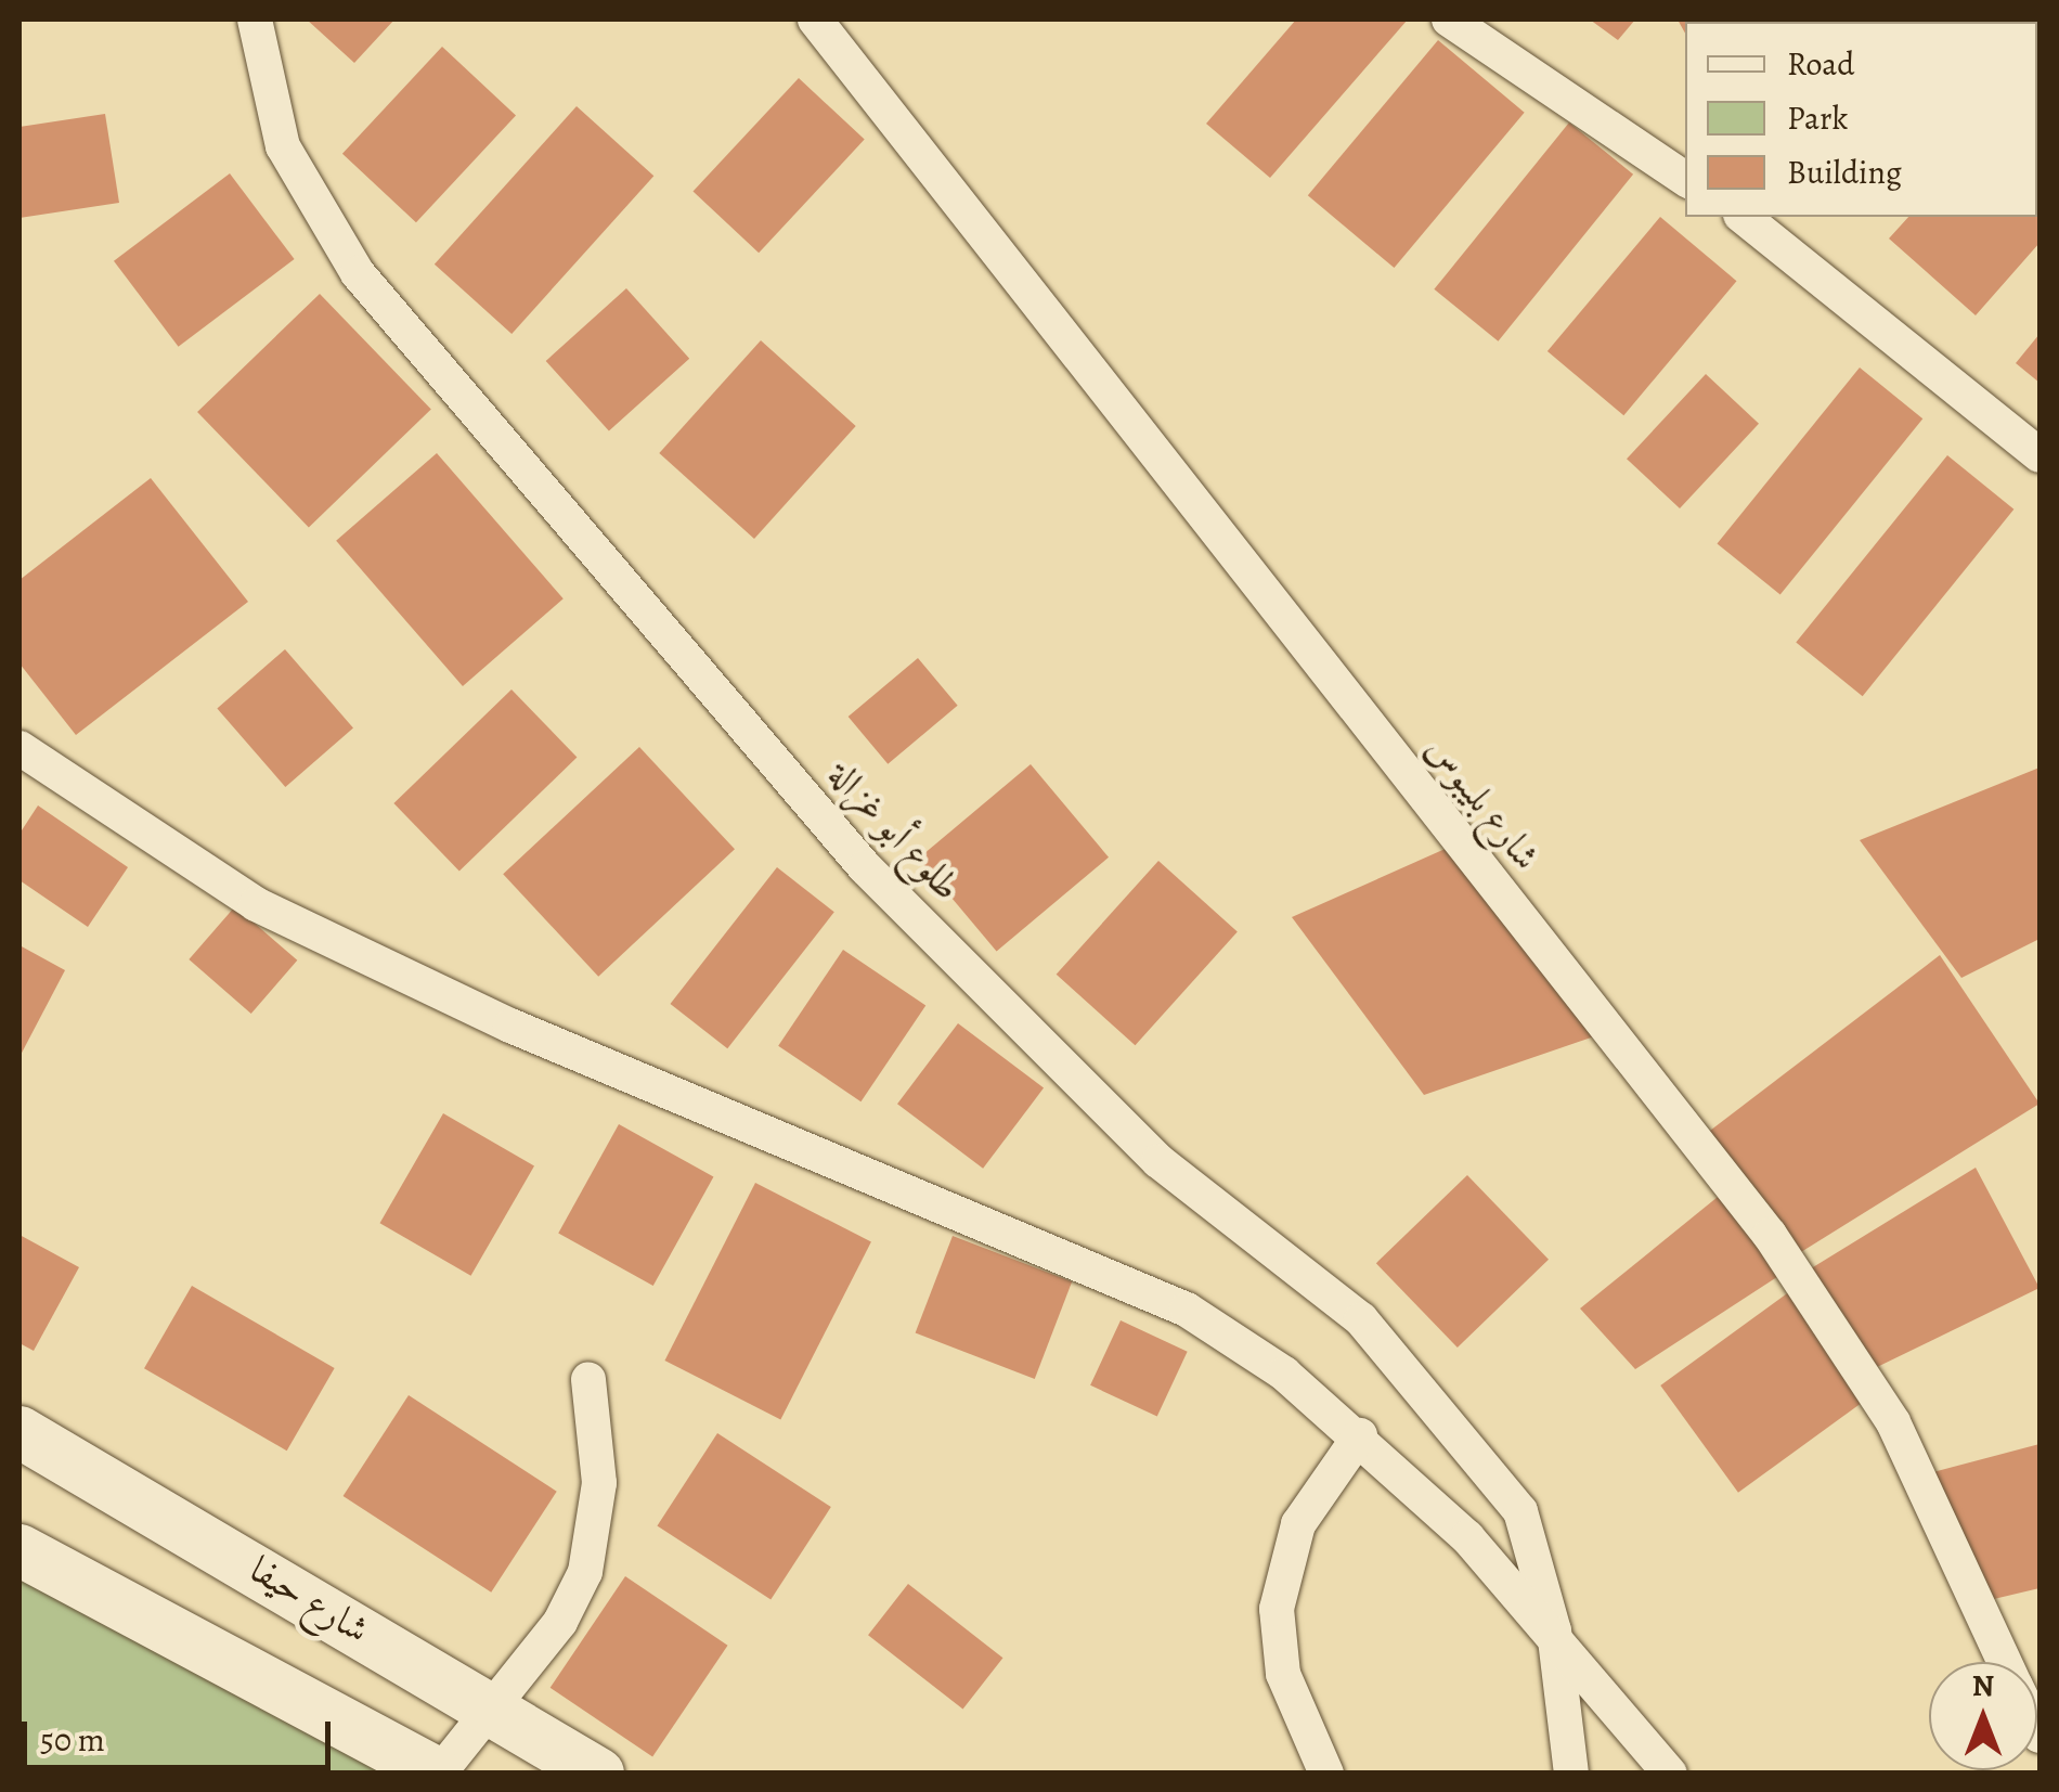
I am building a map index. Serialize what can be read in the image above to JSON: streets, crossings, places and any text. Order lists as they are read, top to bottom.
{
  "streets": {
    "main road": ["شارع حيفا"],
    "street": ["شارع بليبوس", "طلوع أبو غزالة"]
  },
  "legend": ["Road", "Park", "Building"],
  "scale_bar": "50 m",
  "north": "top"
}
